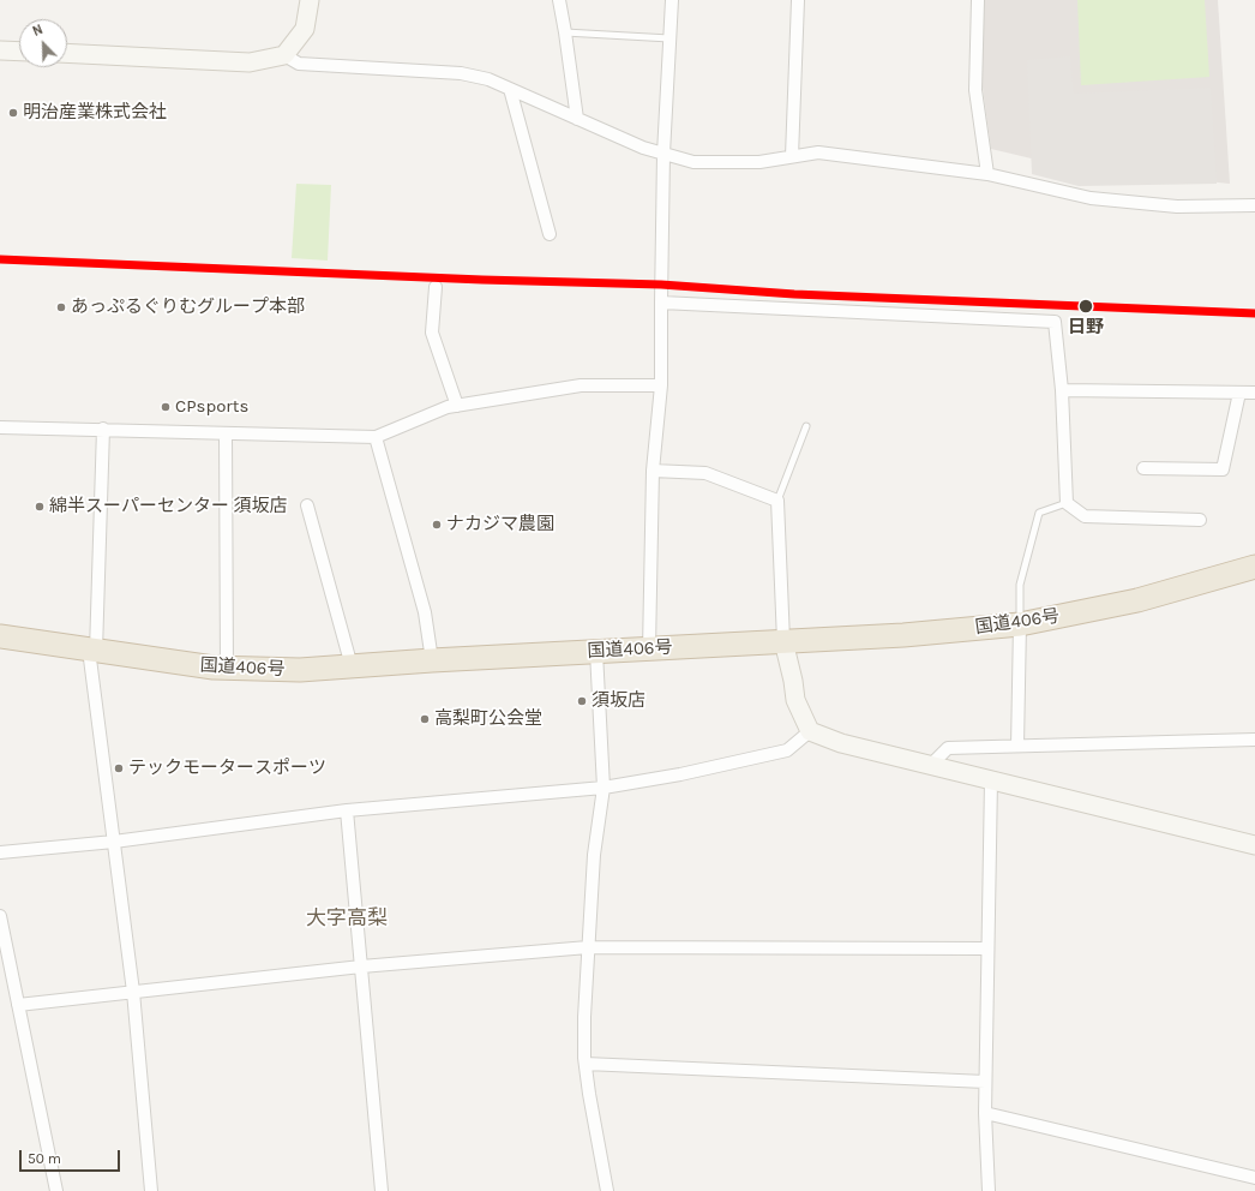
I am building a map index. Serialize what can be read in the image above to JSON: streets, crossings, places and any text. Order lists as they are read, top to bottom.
{
  "streets": {
    "highway": ["国道406号"]
  },
  "districts": ["大字高梨"],
  "places": [
    "明治産業株式会社",
    "日野",
    "あっぷるぐりむグループ本部",
    "CPsports",
    "綿半スーパーセンター 須坂店",
    "ナカジマ農園",
    "須坂店",
    "高梨町公会堂",
    "テックモータースポーツ"
  ],
  "lines": ["transit line N"],
  "scale_bar": "50 m",
  "north": "top left"
}
